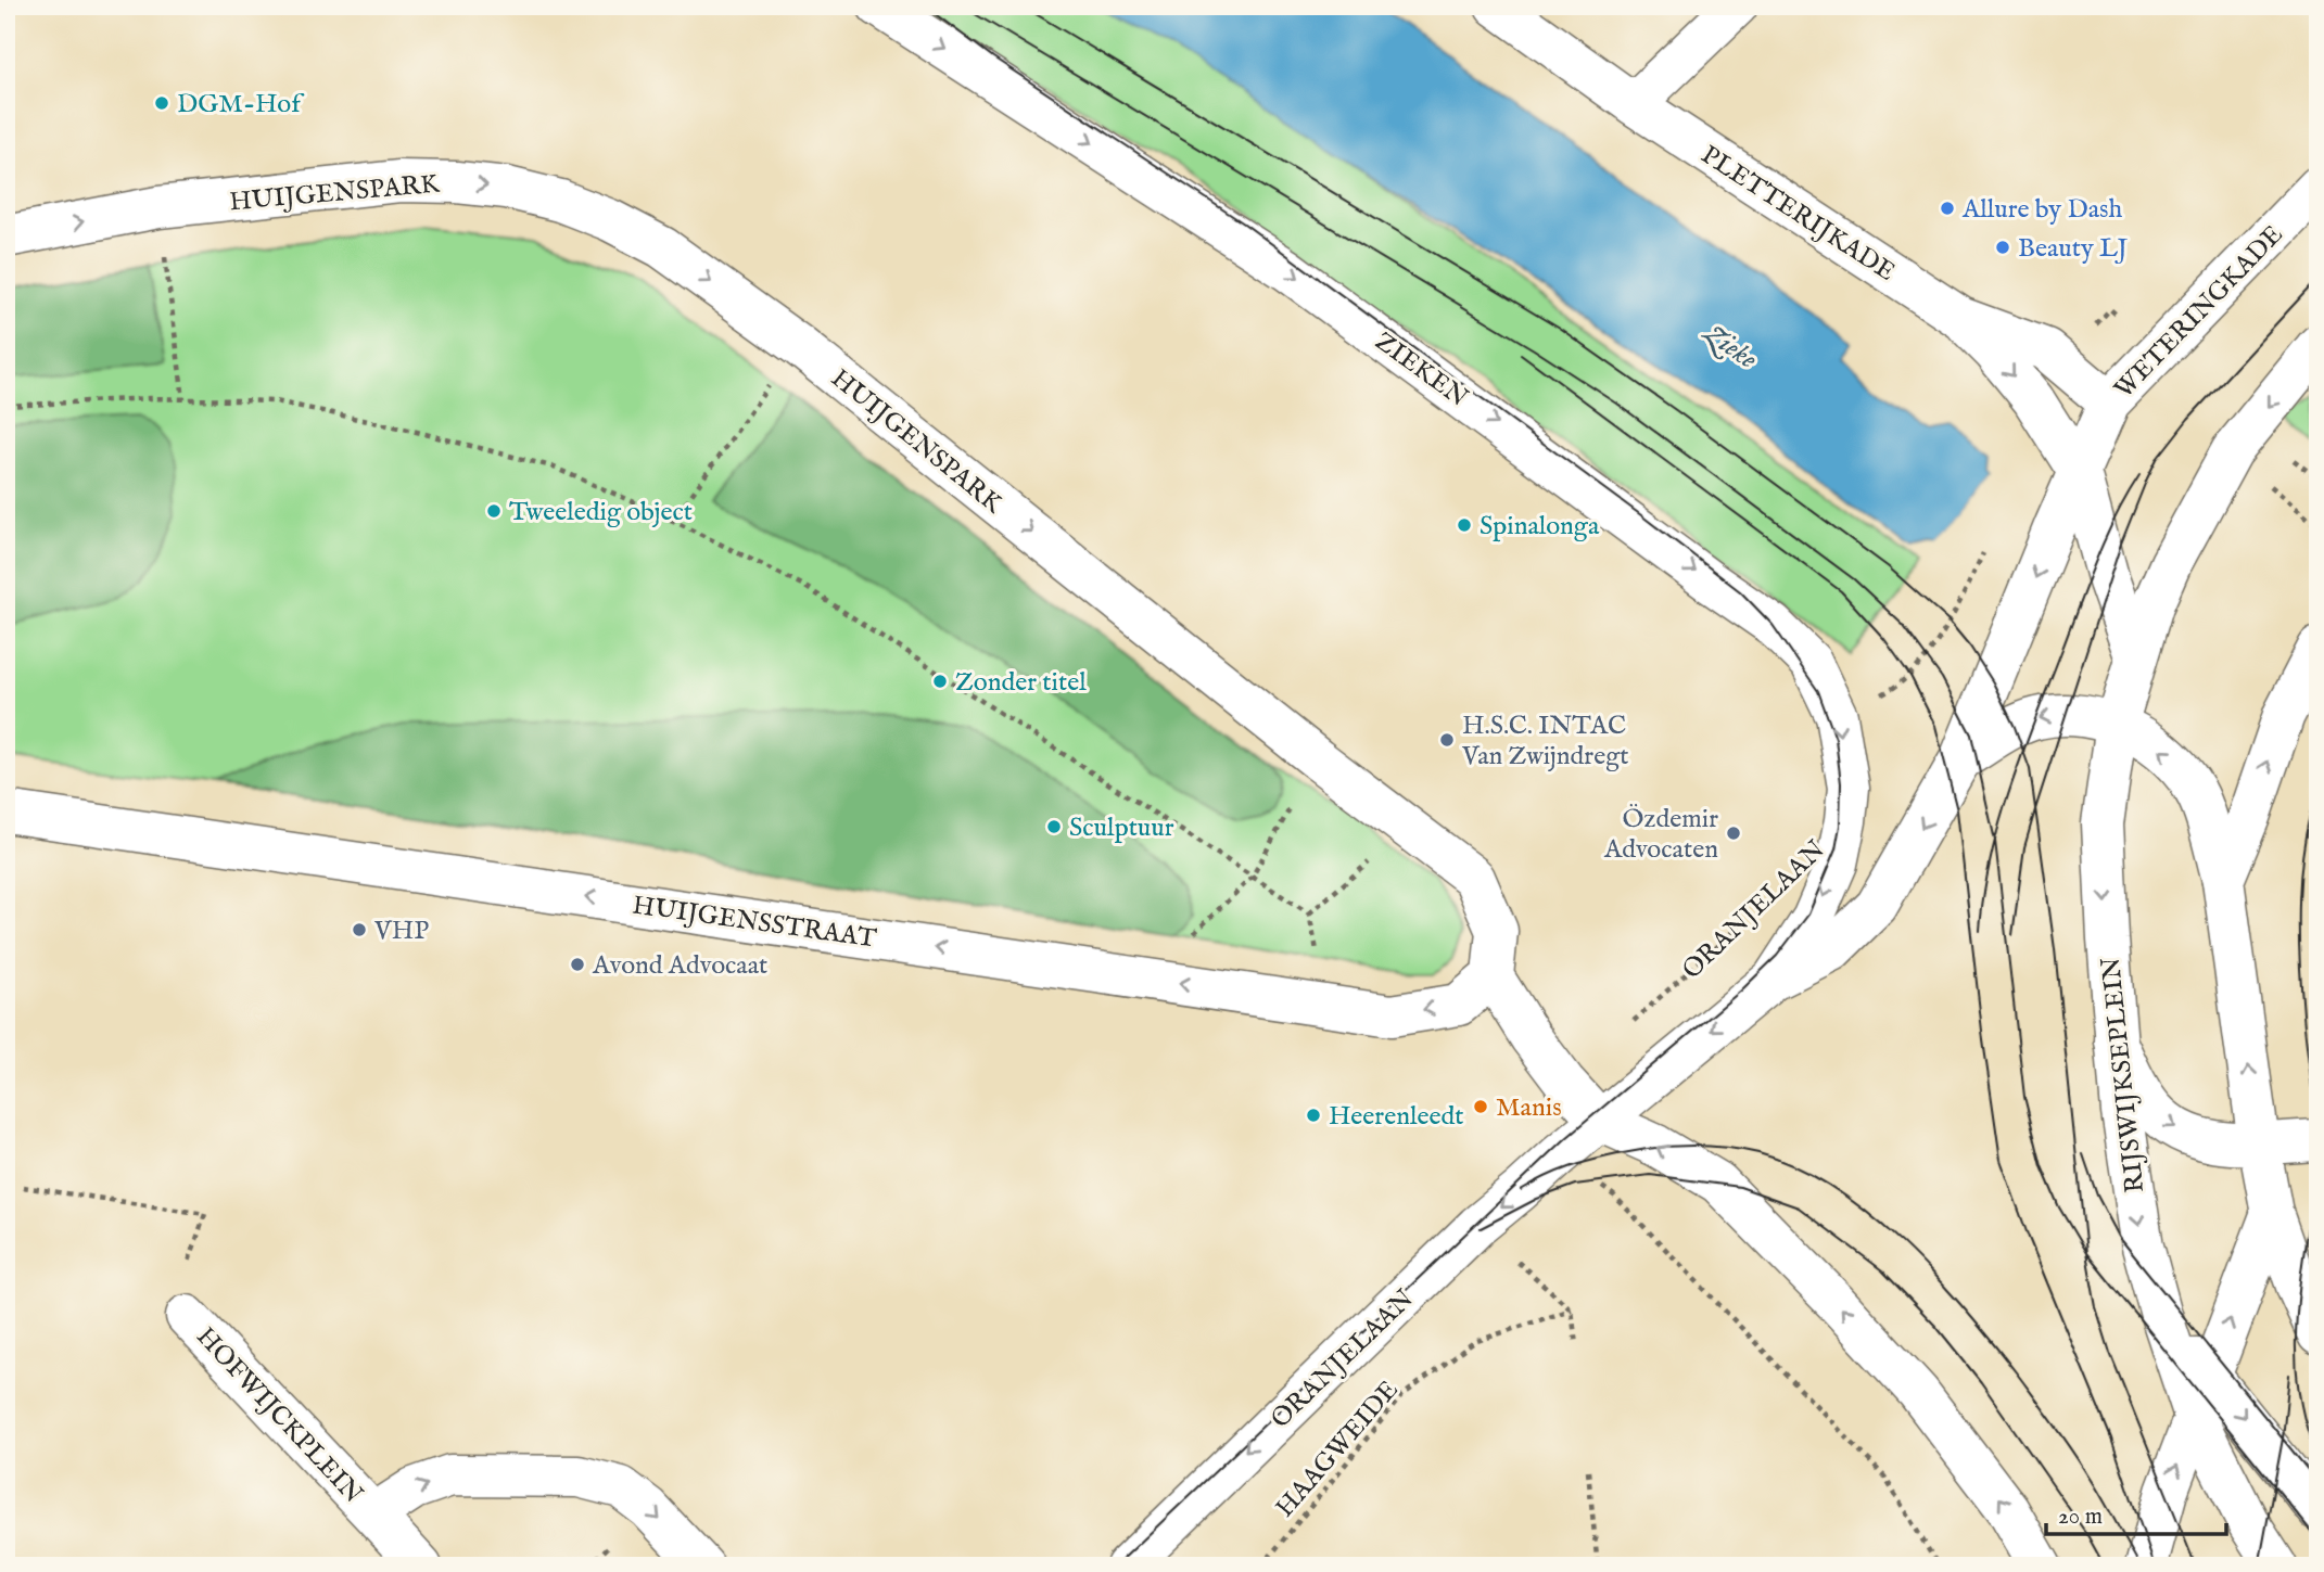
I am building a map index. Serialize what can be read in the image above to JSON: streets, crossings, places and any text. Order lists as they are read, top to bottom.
{
  "streets": {
    "street": [
      "HUIJGENSPARK",
      "PLETTERIJKADE",
      "WETERINGKADE",
      "ZIEKEN",
      "ORANJELAAN",
      "HUIJGENSSTRAAT",
      "RIJSWIJKSEPLEIN",
      "HOFWIJCKPLEIN"
    ],
    "path": ["HAAGWEIDE"]
  },
  "crossings": [
    ["HUIJGENSPARK", "HUIJGENSSTRAAT"],
    ["PLETTERIJKADE", "WETERINGKADE"],
    ["ZIEKEN", "ORANJELAAN"]
  ],
  "one_way": [
    "HUIJGENSPARK",
    "ORANJELAAN",
    "HUIJGENSSTRAAT",
    "HOFWIJCKPLEIN"
  ],
  "water": ["Zieke"],
  "places": [
    "DGM-Hof",
    "Allure by Dash",
    "Beauty LJ",
    "Tweeledig object",
    "Spinalonga",
    "Zonder titel",
    "H.S.C. INTAC Van Zwijndregt",
    "Sculptuur",
    "Özdemir Advocaten",
    "VHP",
    "Avond Advocaat",
    "Manis",
    "Heerenleedt"
  ],
  "scale_bar": "20 m"
}
